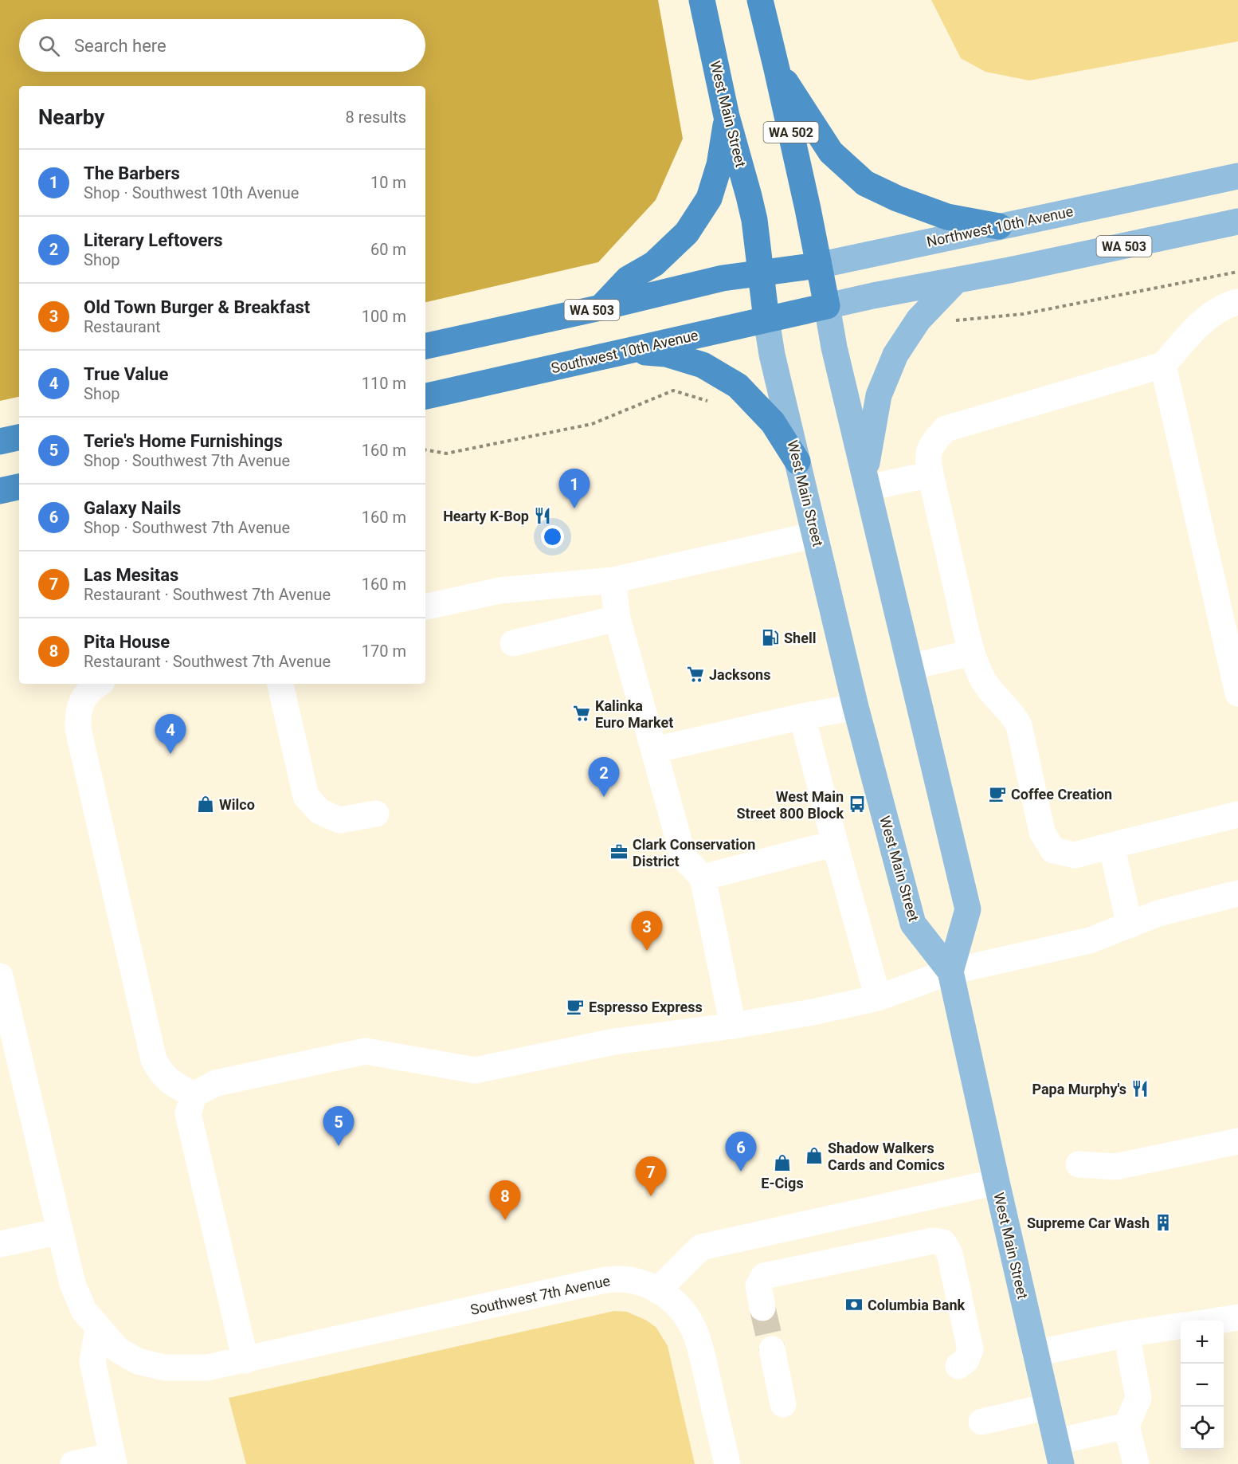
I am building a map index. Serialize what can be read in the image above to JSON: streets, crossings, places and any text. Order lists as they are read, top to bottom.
{
  "streets": {
    "highway": [
      "West Main Street",
      "WA 502",
      "Northwest 10th Avenue",
      "WA 503",
      "Southwest 10th Avenue"
    ],
    "street": ["Southwest 7th Avenue"]
  },
  "crossings": [
    ["West Main Street", "Northwest 10th Avenue"],
    ["West Main Street", "WA 503"],
    ["West Main Street", "Southwest 10th Avenue"],
    ["Northwest 10th Avenue", "WA 503"],
    ["WA 503", "Southwest 10th Avenue"]
  ],
  "places": {
    "restaurant": ["Hearty K-Bop", "Papa Murphy's"],
    "fuel station": ["Shell"],
    "supermarket": ["Jacksons", "Kalinka Euro Market"],
    "cafe": ["Coffee Creation", "Espresso Express"],
    "shop": ["Wilco", "Shadow Walkers Cards and Comics", "E-Cigs"],
    "bus stop": ["West Main Street 800 Block"],
    "office": ["Clark Conservation District"],
    "building": ["Supreme Car Wash"],
    "bank": ["Columbia Bank"]
  },
  "page": {
    "search": "Search here",
    "heading": ["Nearby", "8 results"],
    "list": [
      {
        "mark": "1",
        "name": "The Barbers",
        "note": "Shop · Southwest 10th Avenue",
        "value": "10 m"
      },
      {
        "mark": "2",
        "name": "Literary Leftovers",
        "note": "Shop",
        "value": "60 m"
      },
      {
        "mark": "3",
        "name": "Old Town Burger & Breakfast",
        "note": "Restaurant",
        "value": "100 m"
      },
      {
        "mark": "4",
        "name": "True Value",
        "note": "Shop",
        "value": "110 m"
      },
      {
        "mark": "5",
        "name": "Terie's Home Furnishings",
        "note": "Shop · Southwest 7th Avenue",
        "value": "160 m"
      },
      {
        "mark": "6",
        "name": "Galaxy Nails",
        "note": "Shop · Southwest 7th Avenue",
        "value": "160 m"
      },
      {
        "mark": "7",
        "name": "Las Mesitas",
        "note": "Restaurant · Southwest 7th Avenue",
        "value": "160 m"
      },
      {
        "mark": "8",
        "name": "Pita House",
        "note": "Restaurant · Southwest 7th Avenue",
        "value": "170 m"
      }
    ],
    "pins": [
      "1",
      "4",
      "2",
      "3",
      "5",
      "6",
      "7",
      "8"
    ],
    "map_buttons": ["+", "−"]
  }
}
